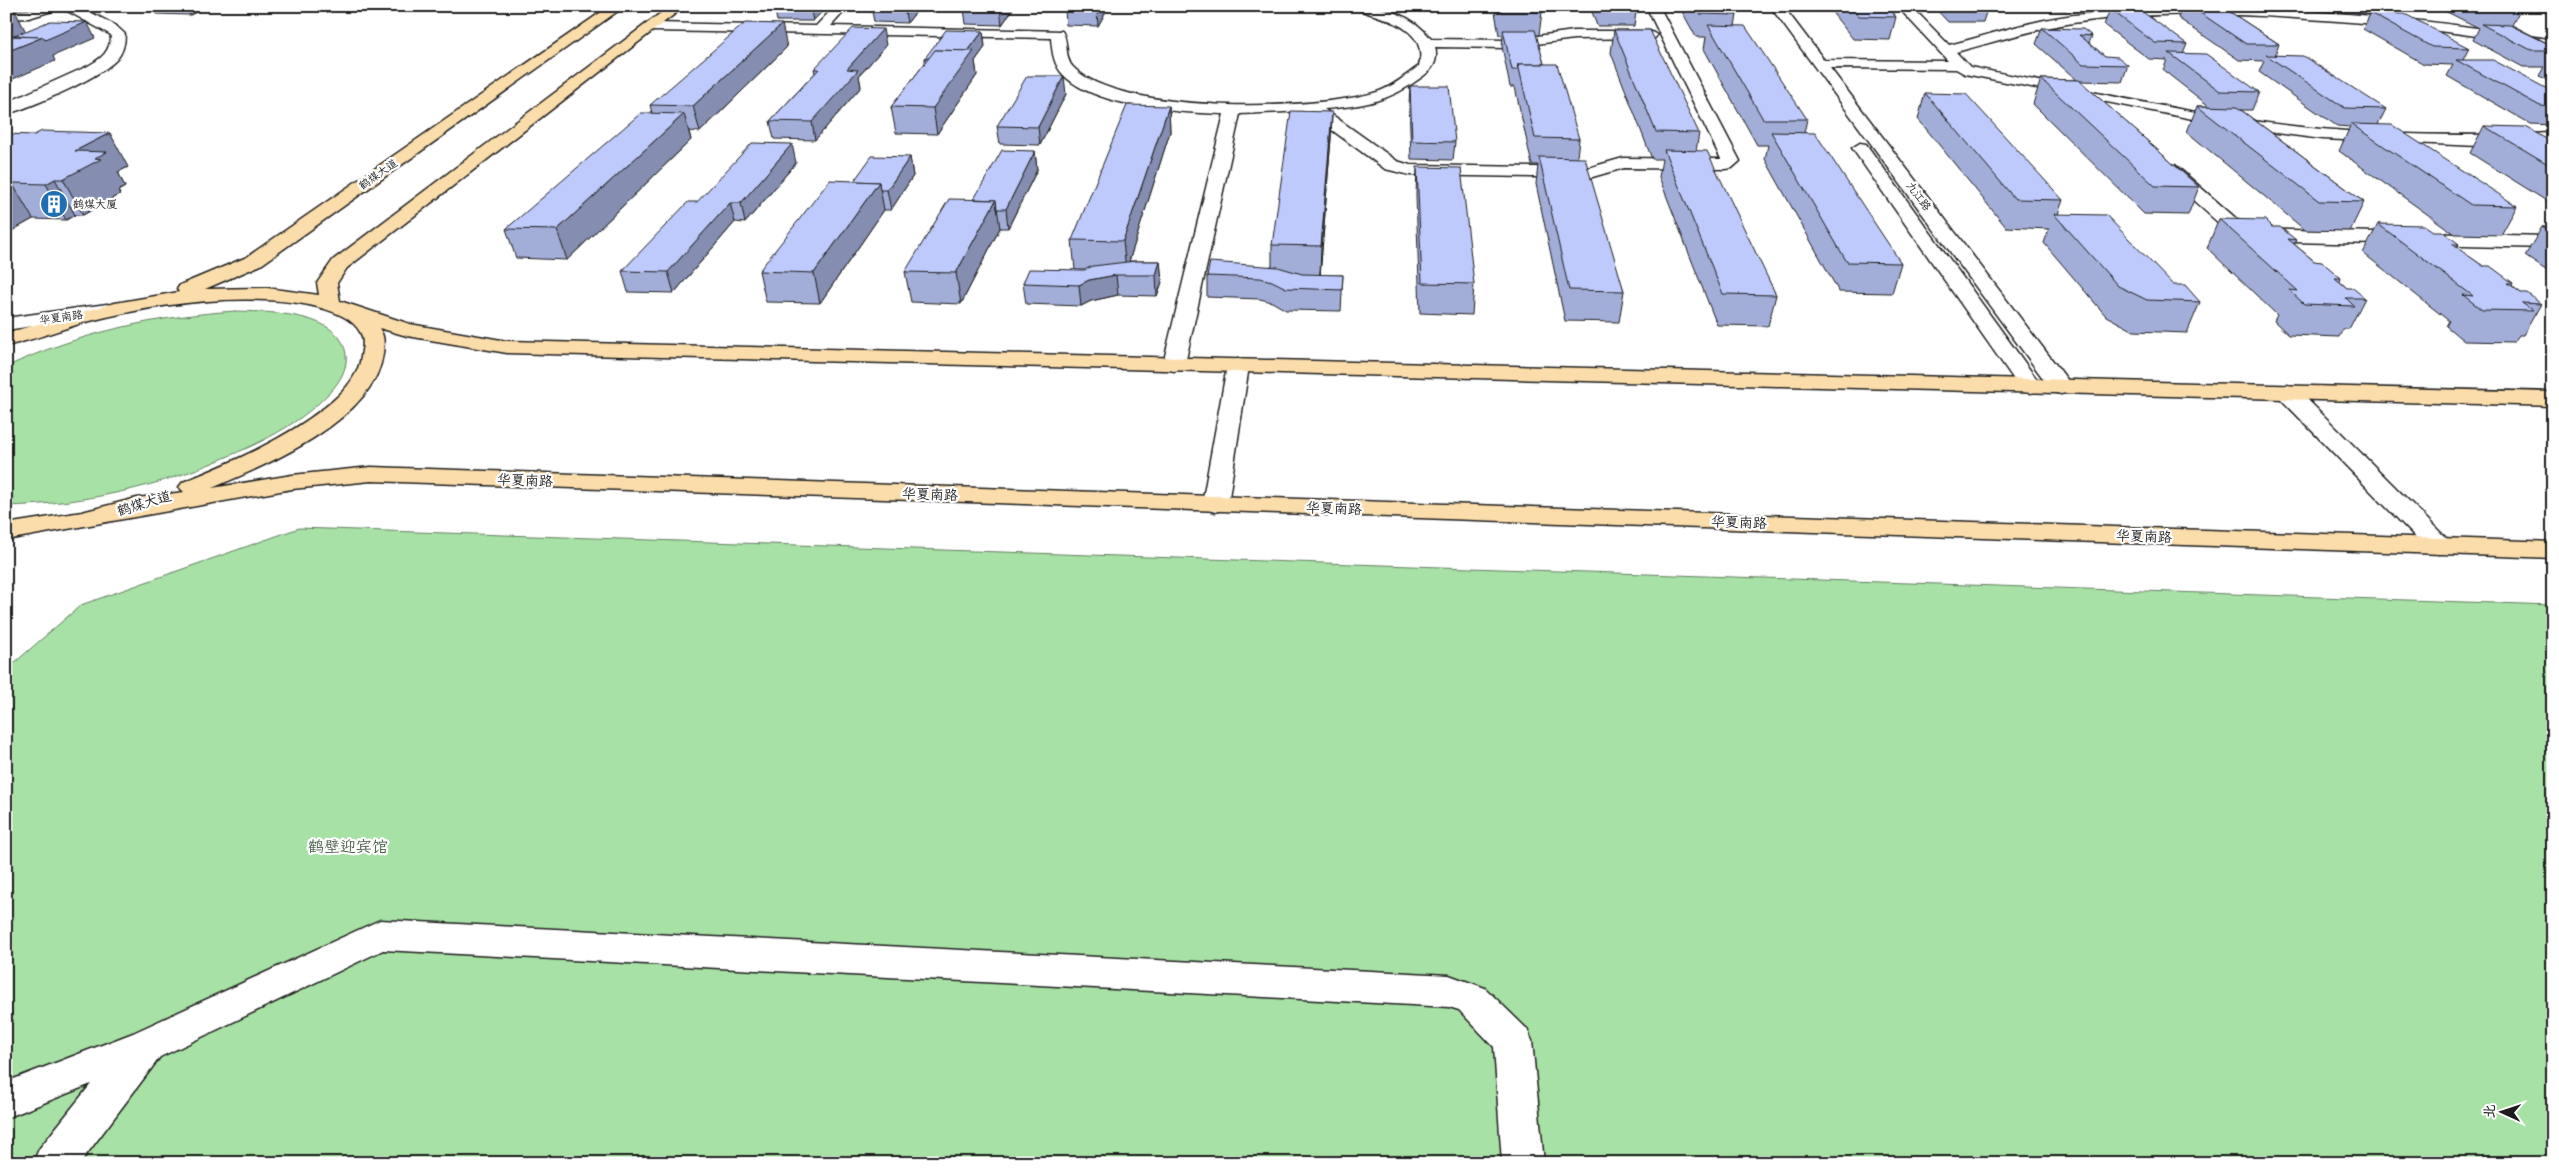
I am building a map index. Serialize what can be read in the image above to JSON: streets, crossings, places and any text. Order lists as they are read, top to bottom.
{
  "streets": {
    "main road": ["鹤煤大道", "华夏南路"],
    "street": ["九江路"]
  },
  "crossings": [
    ["鹤煤大道", "华夏南路"]
  ],
  "parks": ["鹤壁迎宾馆"],
  "places": {
    "building": ["鹤煤大厦"]
  },
  "north": "left"
}
